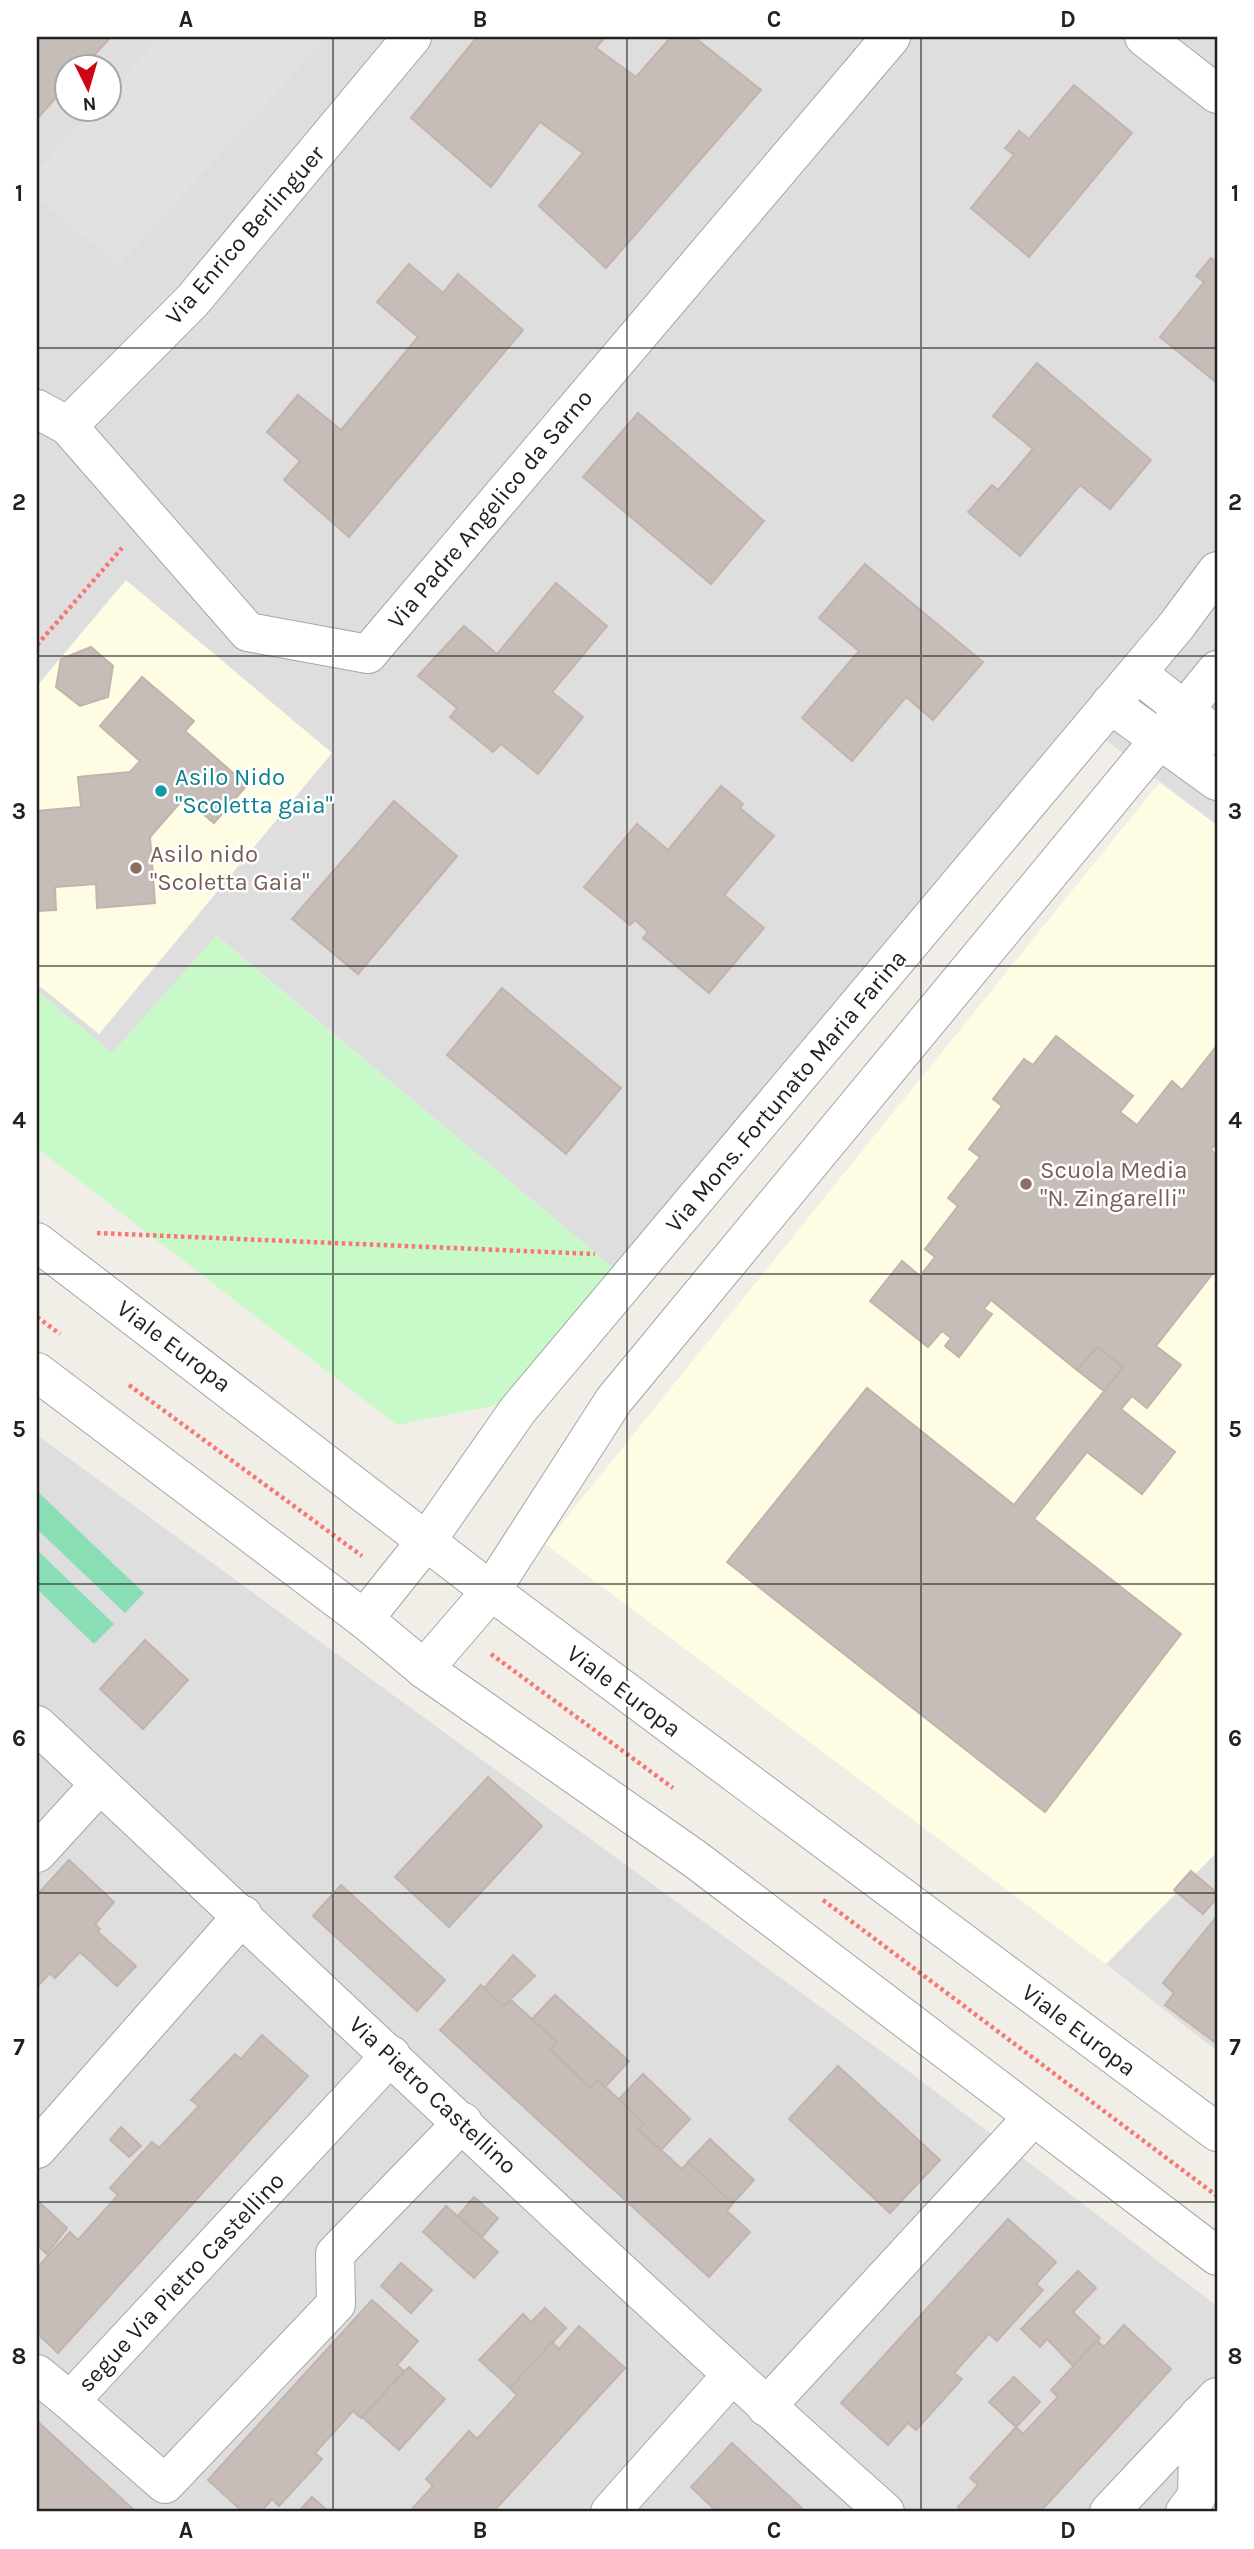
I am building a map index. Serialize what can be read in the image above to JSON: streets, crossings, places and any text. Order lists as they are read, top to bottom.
{
  "streets": {
    "street": [
      "Via Enrico Berlinguer",
      "Via Padre Angelico da Sarno",
      "Via Mons. Fortunato Maria Farina",
      "Viale Europa",
      "Via Pietro Castellino",
      "segue Via Pietro Castellino"
    ]
  },
  "crossings": [
    ["Via Enrico Berlinguer", "Via Padre Angelico da Sarno"],
    ["Via Mons. Fortunato Maria Farina", "Viale Europa"],
    ["Via Pietro Castellino", "segue Via Pietro Castellino"]
  ],
  "places": ["Asilo Nido \"Scoletta gaia\"", "Asilo nido \"Scoletta Gaia\"", "Scuola Media \"N. Zingarelli\""],
  "north": "bottom",
  "grid": {
    "columns": [
      "A",
      "B",
      "C",
      "D"
    ],
    "rows": [
      "1",
      "2",
      "3",
      "4",
      "5",
      "6",
      "7",
      "8"
    ]
  }
}
